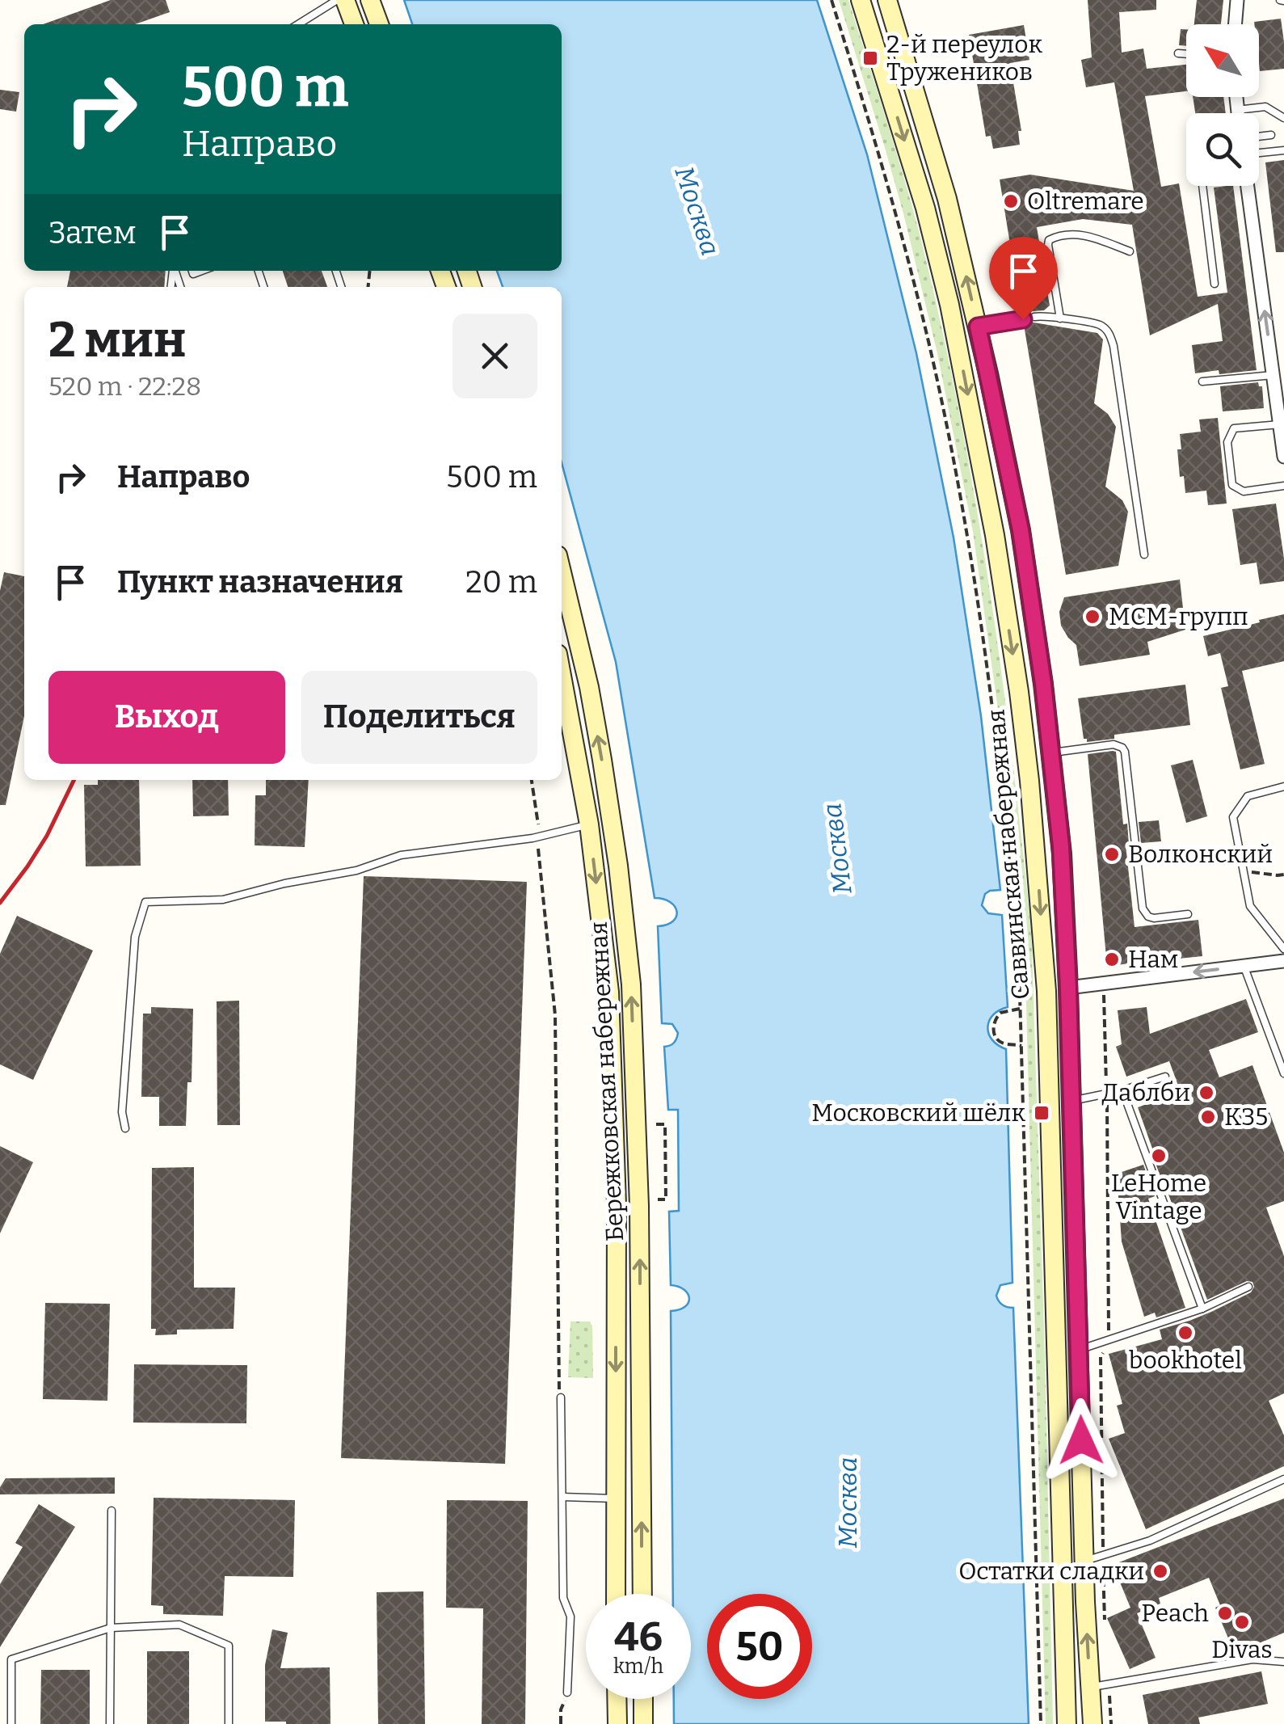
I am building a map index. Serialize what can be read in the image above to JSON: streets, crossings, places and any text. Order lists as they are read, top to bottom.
{
  "streets": {
    "main road": ["Саввинская набережная", "Бережковская набережная"]
  },
  "water": ["Москва"],
  "places": {
    "transit": ["2-й переулок Тружеников", "Московский шёлк"],
    "other": [
      "Oltremare",
      "МСМ-групп",
      "Волконский",
      "Нам",
      "Даблби",
      "K35",
      "LeHome Vintage",
      "bookhotel",
      "Остатки сладки",
      "Peach",
      "Divas"
    ]
  },
  "north": "top left",
  "page": {
    "turn": ["500 m", "Направо"],
    "then": "Затем",
    "heading": ["2 мин", "520 m · 22:28"],
    "list": [
      {
        "name": "Направо",
        "value": "500 m"
      },
      {
        "name": "Пункт назначения",
        "value": "20 m"
      }
    ],
    "buttons": ["Выход", "Поделиться"],
    "speed": "46 km/h",
    "limit": "50"
  }
}
